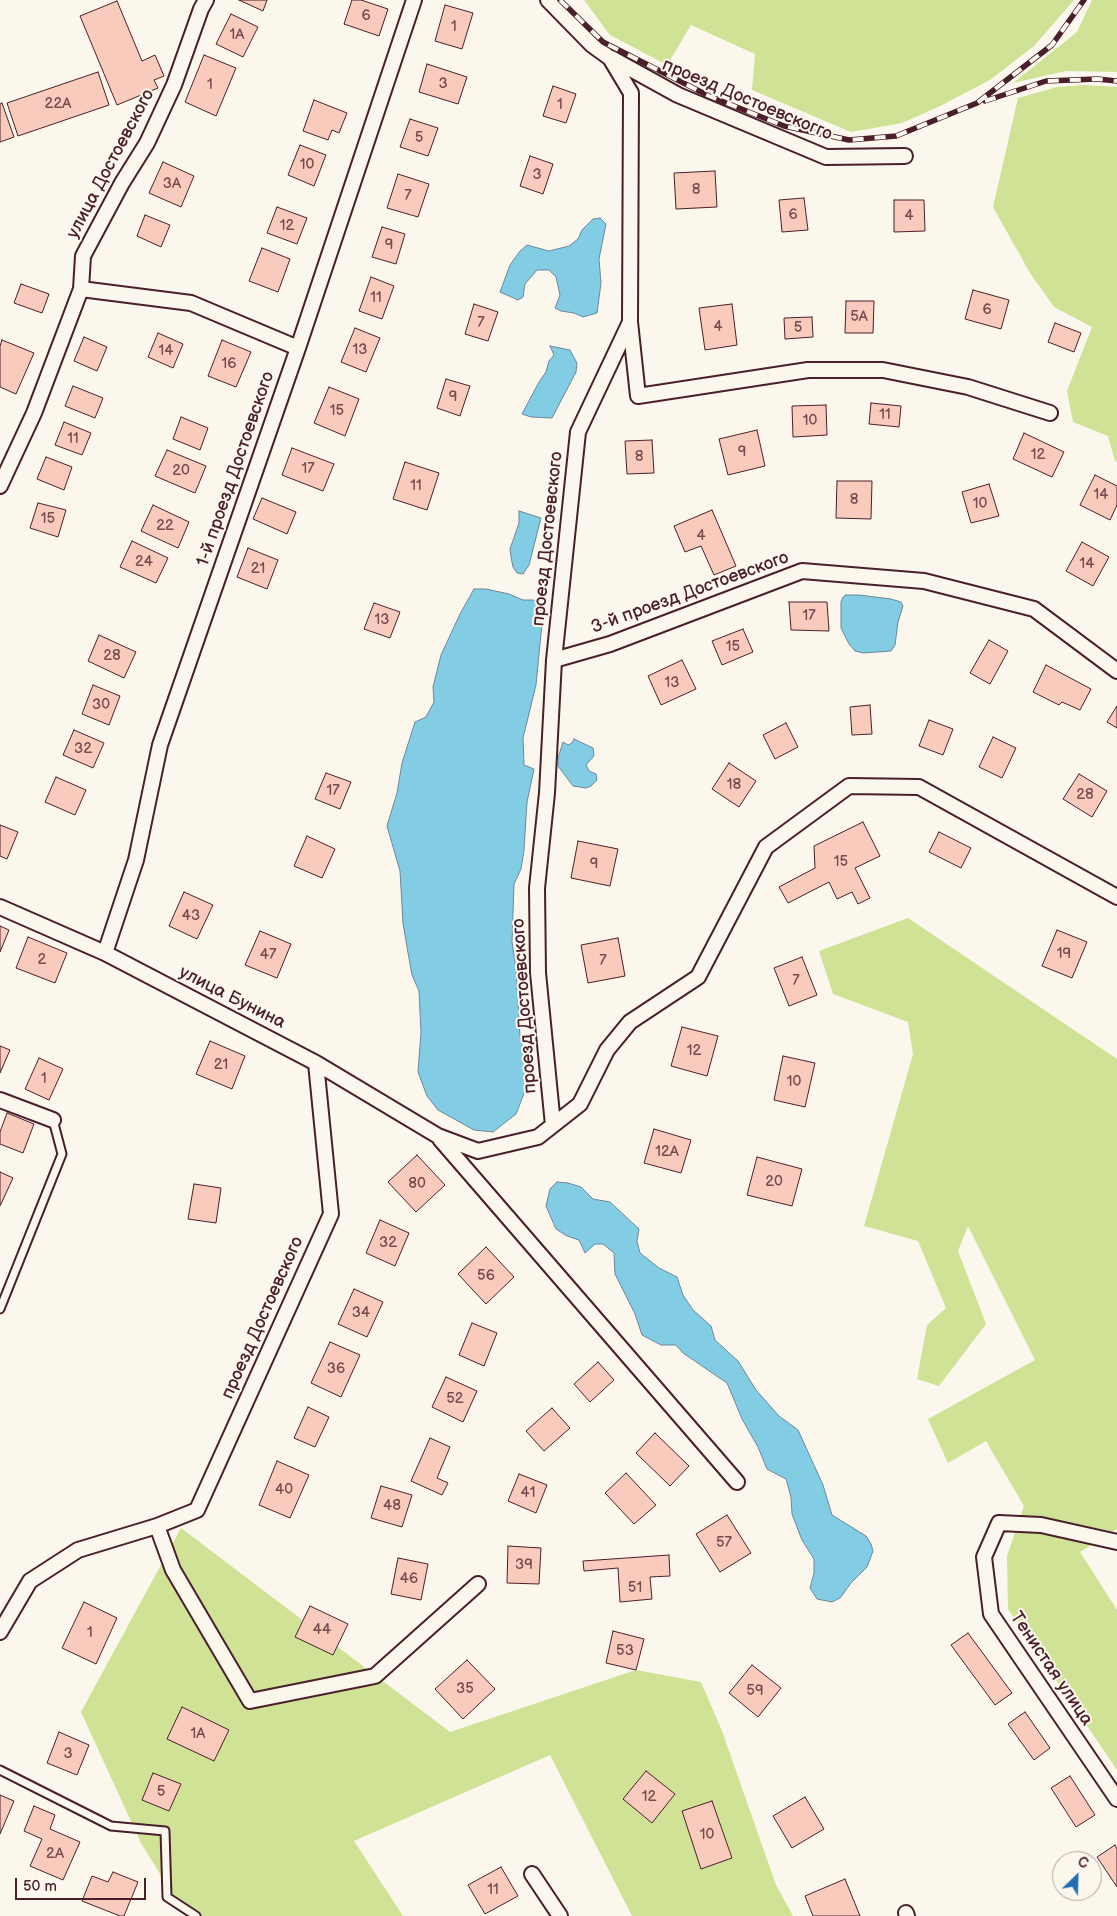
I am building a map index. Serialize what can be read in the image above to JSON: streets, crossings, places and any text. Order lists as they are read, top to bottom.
{
  "streets": {
    "street": [
      "проезд Достоевскогго",
      "улица Достоевского",
      "1-й проезд Достоевского",
      "проезд Достоевского",
      "3-й проезд Достоевского",
      "улица Бунина",
      "Тенистая улица"
    ]
  },
  "crossings": [
    ["проезд Достоевскогго", "проезд Достоевского"],
    ["1-й проезд Достоевского", "улица Бунина"],
    ["проезд Достоевского", "3-й проезд Достоевского"],
    ["проезд Достоевского", "улица Бунина"]
  ],
  "house_numbers": [
    "6",
    "1",
    "1А",
    "3",
    "1",
    "22А",
    "1",
    "5",
    "10",
    "3",
    "3А",
    "8",
    "7",
    "6",
    "4",
    "12",
    "9",
    "11",
    "6",
    "5А",
    "7",
    "4",
    "5",
    "13",
    "14",
    "16",
    "9",
    "15",
    "11",
    "10",
    "11",
    "9",
    "12",
    "8",
    "17",
    "20",
    "11",
    "14",
    "8",
    "10",
    "15",
    "22",
    "4",
    "24",
    "14",
    "21",
    "17",
    "13",
    "15",
    "28",
    "13",
    "30",
    "32",
    "18",
    "17",
    "28",
    "15",
    "9",
    "43",
    "19",
    "47",
    "2",
    "7",
    "7",
    "12",
    "21",
    "1",
    "10",
    "12А",
    "20",
    "80",
    "32",
    "56",
    "34",
    "36",
    "52",
    "40",
    "41",
    "48",
    "57",
    "39",
    "46",
    "51",
    "44",
    "1",
    "53",
    "35",
    "59",
    "1А",
    "3",
    "5",
    "12",
    "10",
    "2А",
    "11"
  ],
  "scale_bar": "50 m",
  "north": "top right"
}
